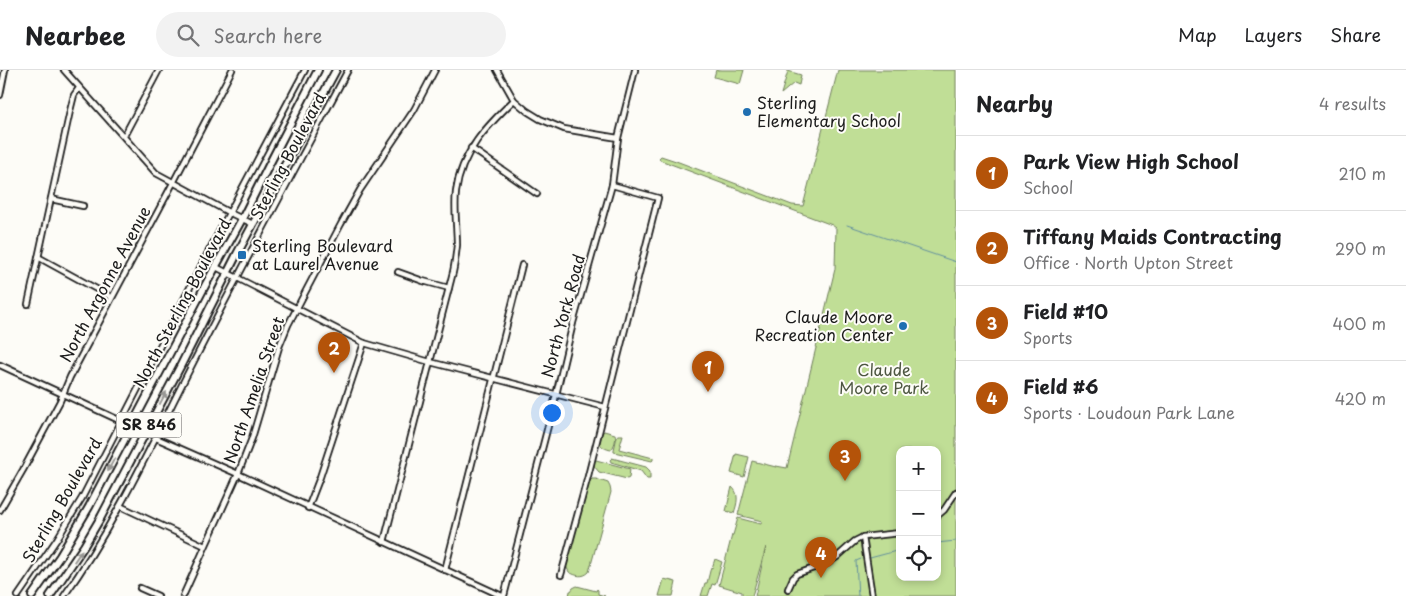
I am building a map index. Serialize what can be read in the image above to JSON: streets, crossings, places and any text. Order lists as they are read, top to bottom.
{
  "streets": {
    "main road": ["North Sterling Boulevard", "SR 846"],
    "street": [
      "Sterling Boulevard",
      "North Argonne Avenue",
      "North York Road",
      "North Amelia Street"
    ]
  },
  "parks": ["Claude Moore Park"],
  "places": {
    "other": ["Sterling Elementary School", "Claude Moore Recreation Center"],
    "transit": ["Sterling Boulevard at Laurel Avenue"]
  },
  "page": {
    "header": "Nearbee",
    "search": "Search here",
    "nav": ["Map", "Layers", "Share"],
    "heading": ["Nearby", "4 results"],
    "list": [
      {
        "mark": "1",
        "name": "Park View High School",
        "note": "School",
        "value": "210 m"
      },
      {
        "mark": "2",
        "name": "Tiffany Maids Contracting",
        "note": "Office · North Upton Street",
        "value": "290 m"
      },
      {
        "mark": "3",
        "name": "Field #10",
        "note": "Sports",
        "value": "400 m"
      },
      {
        "mark": "4",
        "name": "Field #6",
        "note": "Sports · Loudoun Park Lane",
        "value": "420 m"
      }
    ],
    "pins": [
      "2",
      "1",
      "3",
      "4"
    ],
    "map_buttons": ["+", "−"]
  }
}
